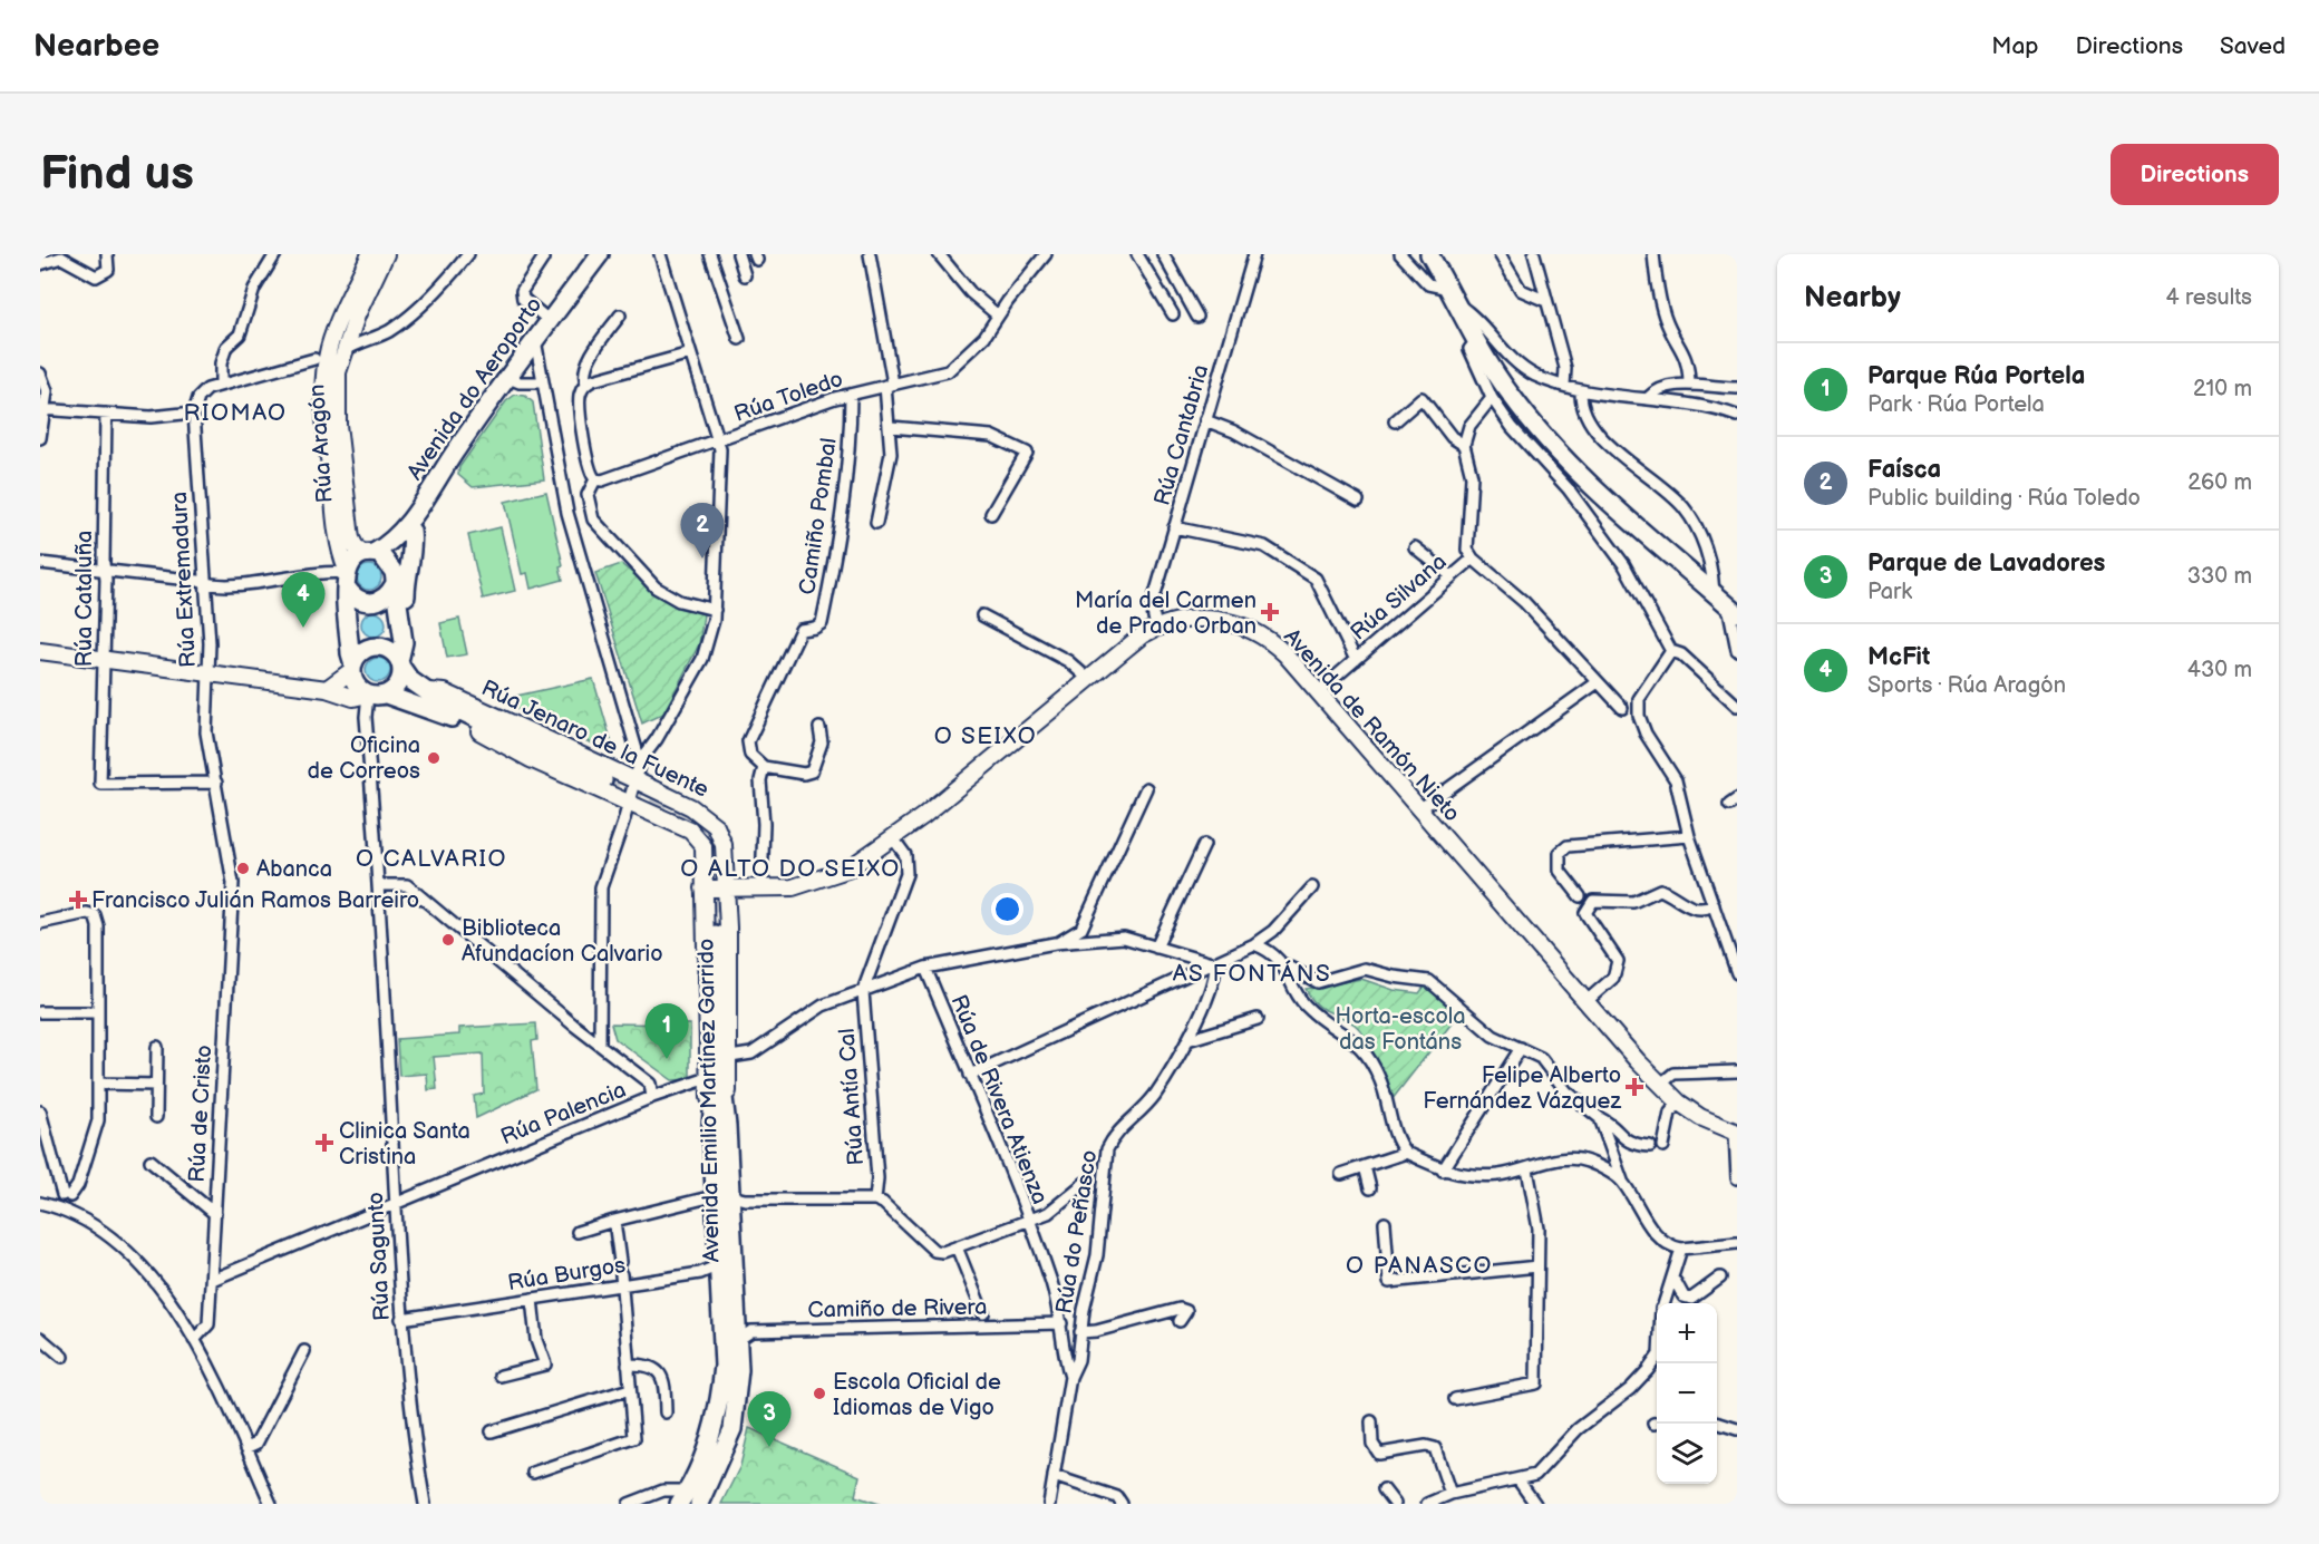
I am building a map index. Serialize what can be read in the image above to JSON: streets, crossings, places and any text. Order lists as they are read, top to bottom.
{
  "streets": {
    "main road": [
      "Avenida do Aeroporto",
      "Rúa Aragón",
      "Avenida de Ramón Nieto",
      "Rúa Jenaro de la Fuente",
      "Avenida Emilio Martínez Garrido"
    ],
    "street": [
      "Rúa Toledo",
      "Rúa Cantabria",
      "Camiño Pombal",
      "Rúa Extremadura",
      "Rúa Silvana",
      "Rúa Cataluña",
      "Rúa Antía Cal",
      "Rúa de Rivera Atienza",
      "Rúa Palencia",
      "Rúa de Cristo",
      "Rúa do Peñasco",
      "Rúa Sagunto",
      "Rúa Burgos",
      "Camiño de Rivera"
    ]
  },
  "crossings": [
    ["Avenida do Aeroporto", "Rúa Aragón"],
    ["Rúa Toledo", "Camiño Pombal"],
    ["Rúa Toledo", "Rúa Jenaro de la Fuente"],
    ["Rúa Cantabria", "Avenida de Ramón Nieto"],
    ["Rúa Aragón", "Rúa Jenaro de la Fuente"],
    ["Rúa Extremadura", "Rúa Cataluña"],
    ["Rúa Extremadura", "Rúa de Cristo"],
    ["Rúa Silvana", "Avenida de Ramón Nieto"],
    ["Avenida de Ramón Nieto", "Rúa Jenaro de la Fuente"],
    ["Avenida de Ramón Nieto", "Avenida Emilio Martínez Garrido"],
    ["Rúa Jenaro de la Fuente", "Avenida Emilio Martínez Garrido"],
    ["Rúa de Rivera Atienza", "Rúa do Peñasco"],
    ["Rúa de Rivera Atienza", "Camiño de Rivera"],
    ["Avenida Emilio Martínez Garrido", "Rúa Palencia"],
    ["Avenida Emilio Martínez Garrido", "Rúa Burgos"],
    ["Avenida Emilio Martínez Garrido", "Camiño de Rivera"],
    ["Rúa Palencia", "Rúa de Cristo"],
    ["Rúa Palencia", "Rúa Sagunto"],
    ["Rúa Sagunto", "Rúa Burgos"]
  ],
  "districts": [
    "RIOMAO",
    "O SEIXO",
    "O CALVARIO",
    "O ALTO DO SEIXO",
    "AS FONTÁNS",
    "O PANASCO"
  ],
  "parks": ["Horta-escola das Fontáns"],
  "places": {
    "health": [
      "María del Carmen de Prado Orban",
      "Francisco Julián Ramos Barreiro",
      "Felipe Alberto Fernández Vázquez",
      "Clinica Santa Cristina"
    ],
    "other": [
      "Oficina de Correos",
      "Abanca",
      "Biblioteca Afundacíon Calvario",
      "Escola Oficial de Idiomas de Vigo"
    ]
  },
  "page": {
    "header": "Nearbee",
    "nav": ["Map", "Directions", "Saved"],
    "buttons": "Directions",
    "title": "Find us",
    "heading": ["Nearby", "4 results"],
    "list": [
      {
        "mark": "1",
        "name": "Parque Rúa Portela",
        "note": "Park · Rúa Portela",
        "value": "210 m"
      },
      {
        "mark": "2",
        "name": "Faísca",
        "note": "Public building · Rúa Toledo",
        "value": "260 m"
      },
      {
        "mark": "3",
        "name": "Parque de Lavadores",
        "note": "Park",
        "value": "330 m"
      },
      {
        "mark": "4",
        "name": "McFit",
        "note": "Sports · Rúa Aragón",
        "value": "430 m"
      }
    ],
    "pins": [
      "2",
      "4",
      "1",
      "3"
    ],
    "map_buttons": ["+", "−"]
  }
}
